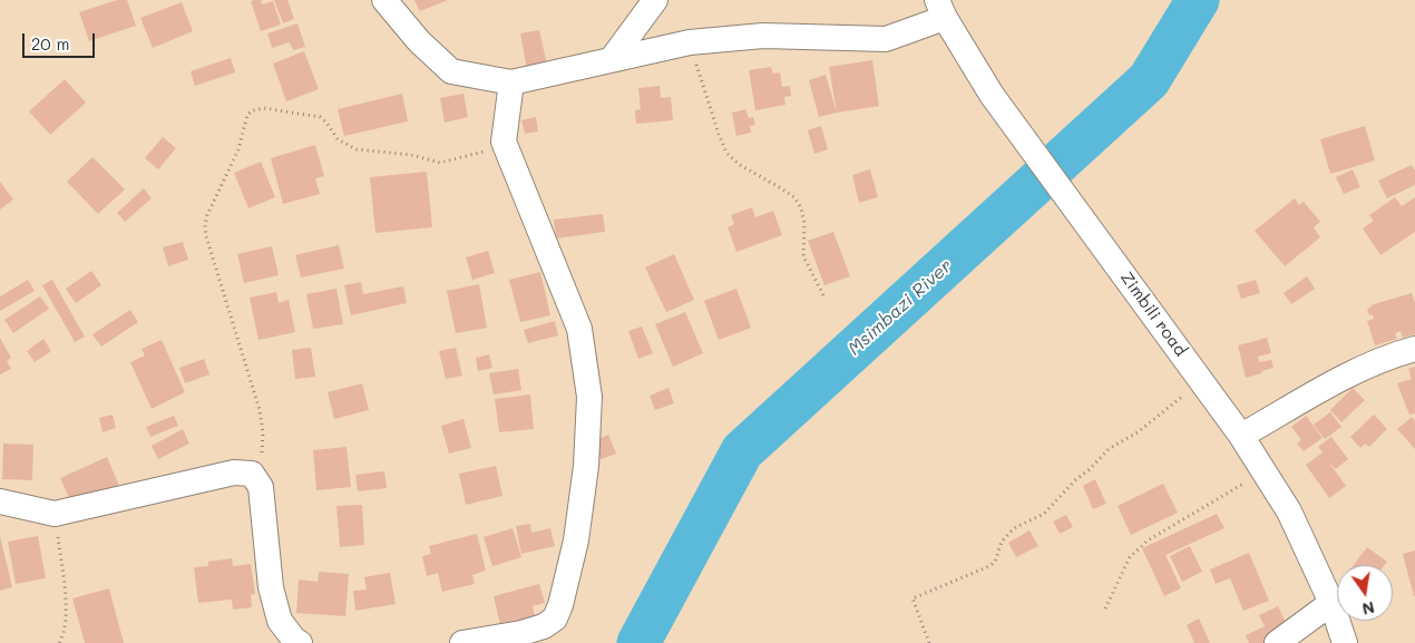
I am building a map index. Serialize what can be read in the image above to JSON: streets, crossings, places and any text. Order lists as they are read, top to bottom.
{
  "streets": {
    "street": ["Zimbili road"]
  },
  "water": ["Msimbazi River"],
  "scale_bar": "20 m",
  "north": "bottom"
}
